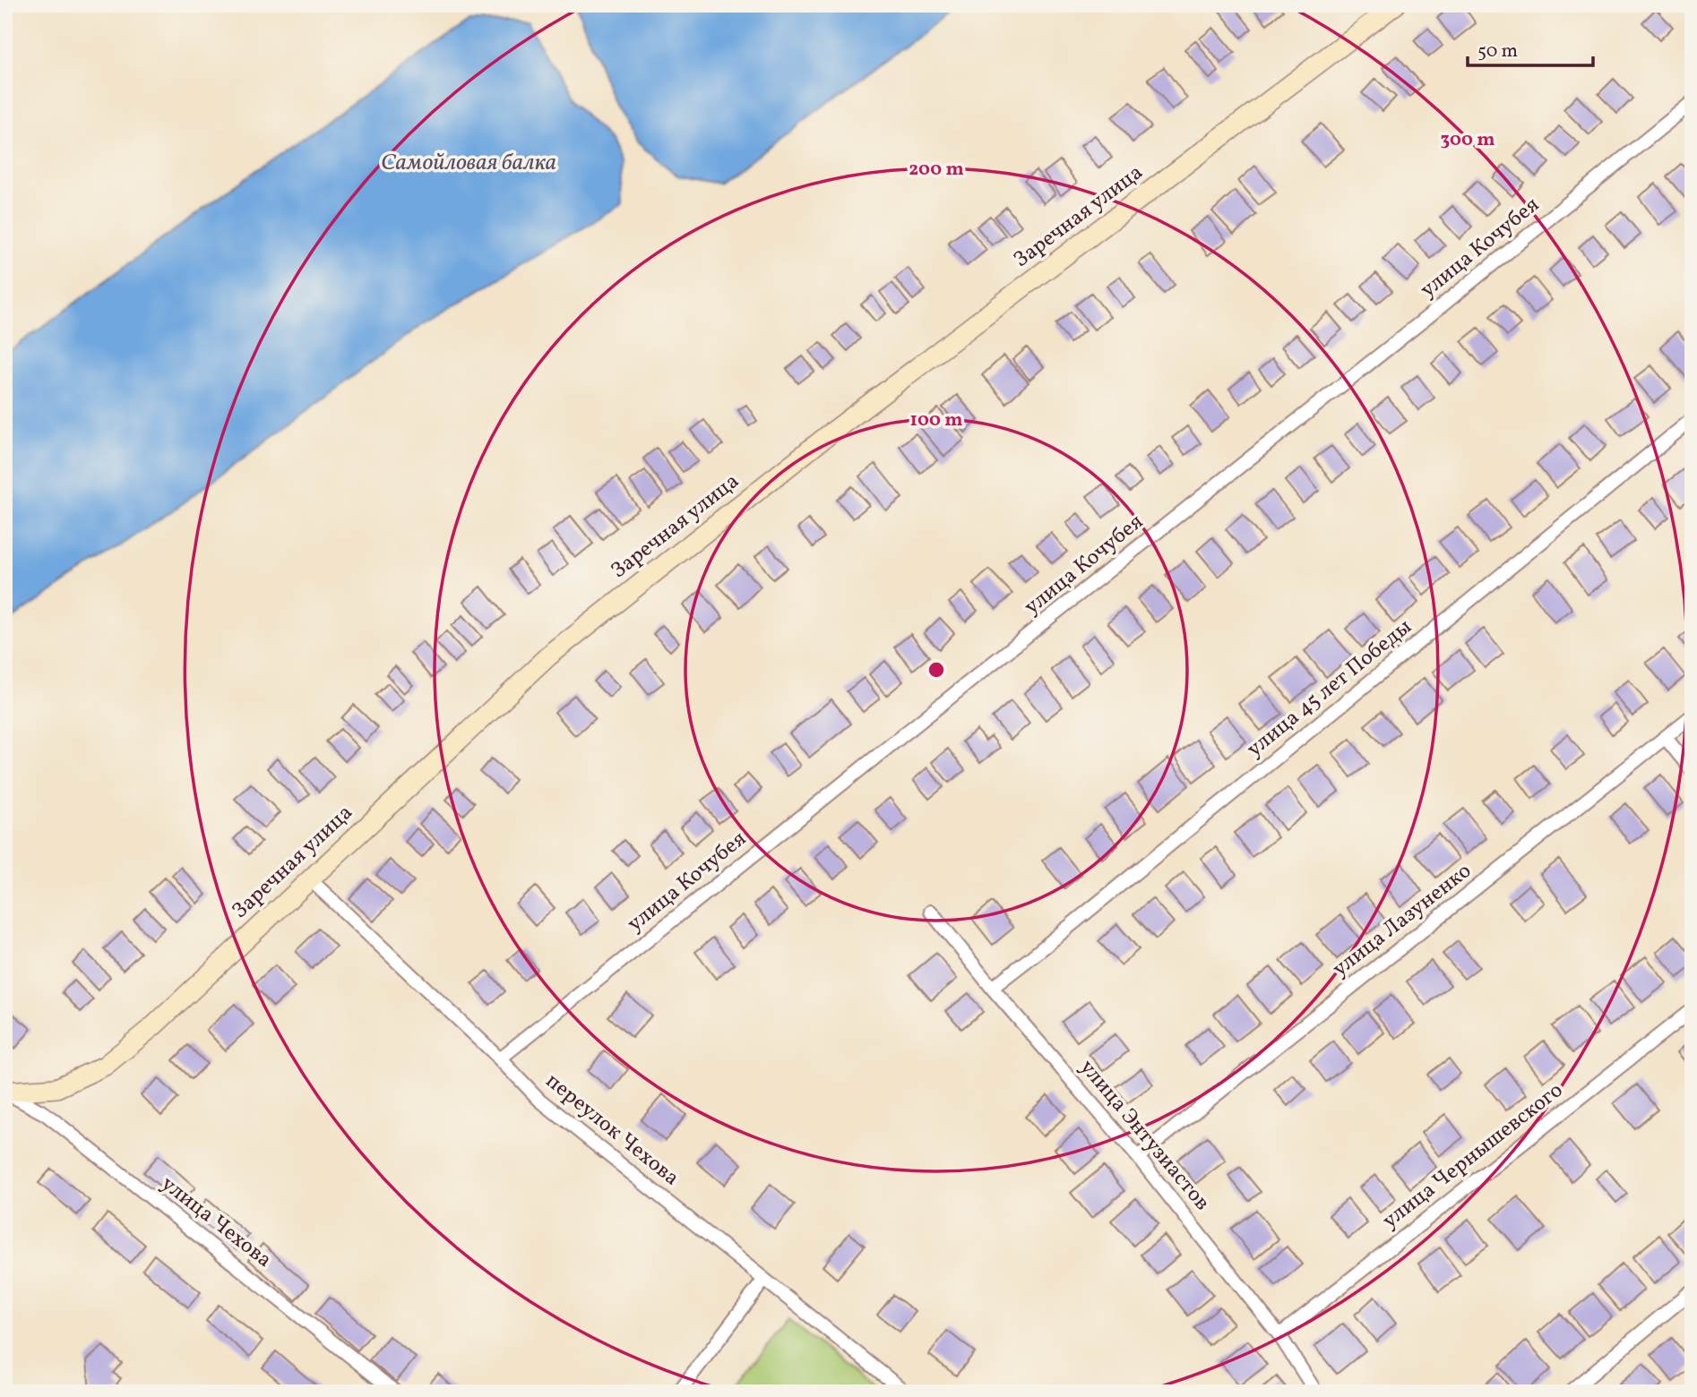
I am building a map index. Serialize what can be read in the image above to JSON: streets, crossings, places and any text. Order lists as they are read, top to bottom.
{
  "streets": {
    "main road": ["Заречная улица"],
    "street": [
      "улица Кочубея",
      "улица 45 лет Победы",
      "улица Лазуненко",
      "переулок Чехова",
      "улица Энтузиастов",
      "улица Чернышевского",
      "улица Чехова"
    ]
  },
  "crossings": [
    ["Заречная улица", "переулок Чехова"],
    ["Заречная улица", "улица Чехова"],
    ["улица Кочубея", "переулок Чехова"],
    ["улица 45 лет Победы", "улица Энтузиастов"],
    ["улица Лазуненко", "улица Энтузиастов"],
    ["улица Энтузиастов", "улица Чернышевского"]
  ],
  "water": ["Самойловая балка"],
  "scale_bar": "50 m",
  "rings": ["300 m", "200 m", "100 m"]
}
